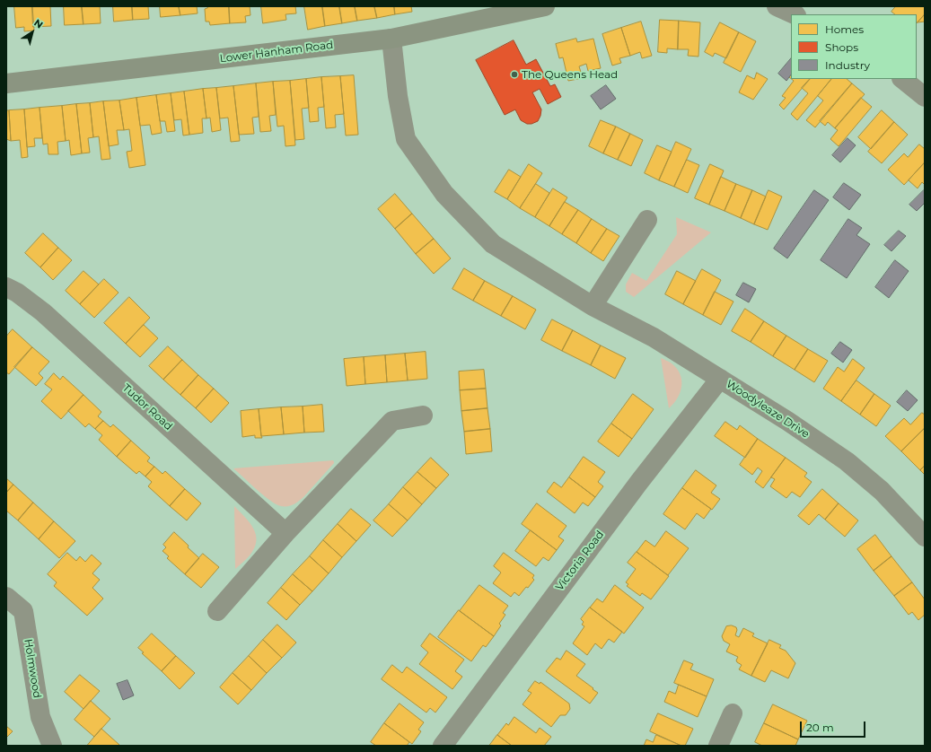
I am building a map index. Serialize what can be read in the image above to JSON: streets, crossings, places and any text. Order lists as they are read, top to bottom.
{
  "streets": {
    "main road": ["Lower Hanham Road"],
    "street": [
      "Tudor Road",
      "Woodyleaze Drive",
      "Victoria Road",
      "Holmwood"
    ]
  },
  "crossings": [
    ["Lower Hanham Road", "Woodyleaze Drive"],
    ["Woodyleaze Drive", "Victoria Road"]
  ],
  "places": ["The Queens Head"],
  "legend": ["Homes", "Shops", "Industry"],
  "scale_bar": "20 m",
  "north": "top right"
}
